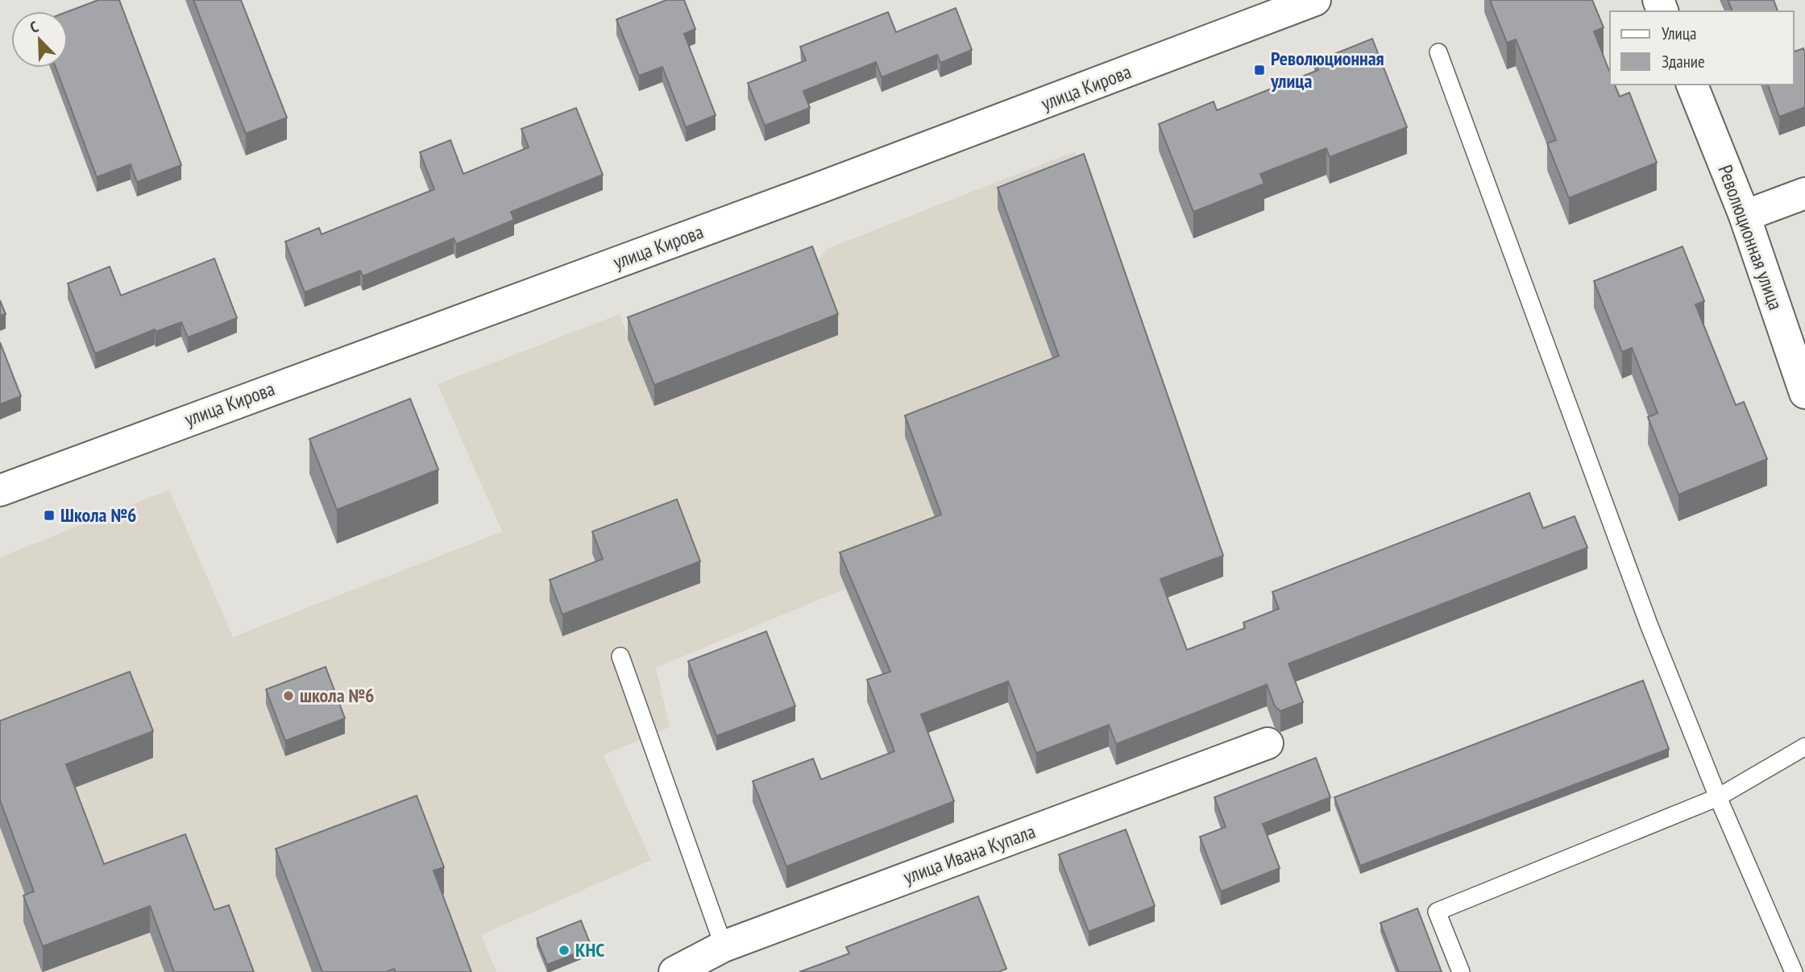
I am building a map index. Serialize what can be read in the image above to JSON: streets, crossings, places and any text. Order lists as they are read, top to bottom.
{
  "streets": {
    "main road": ["улица Кирова", "Революционная улица", "улица Ивана Купала"]
  },
  "places": {
    "transit": ["Революционная улица", "Школа №6"],
    "other": ["школа №6", "КНС"]
  },
  "legend": ["Улица", "Здание"],
  "north": "top left"
}
